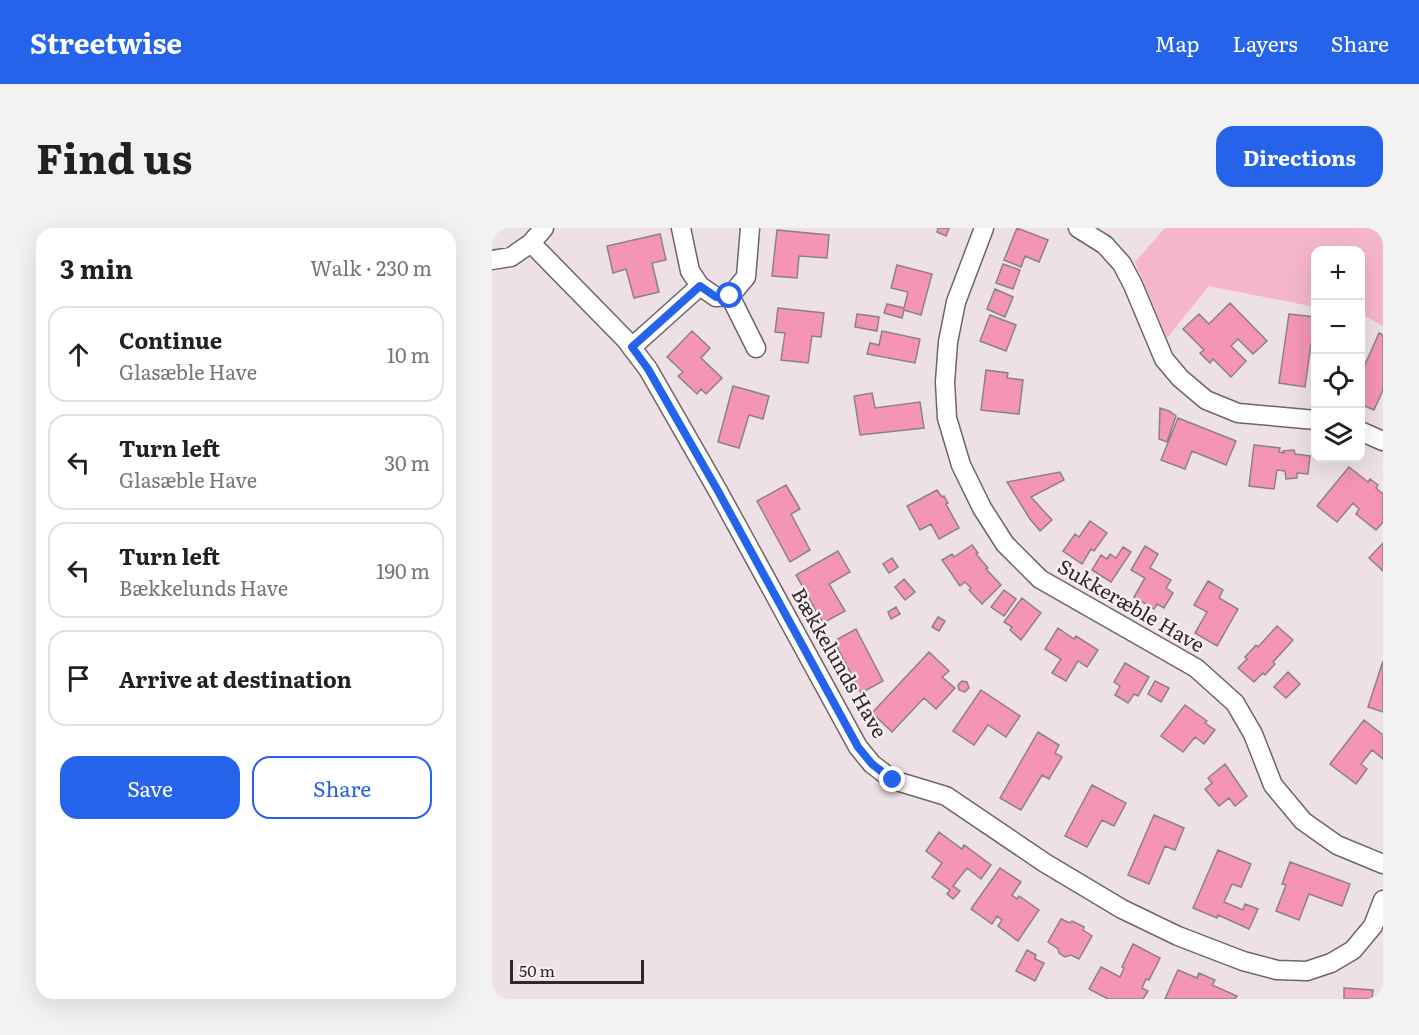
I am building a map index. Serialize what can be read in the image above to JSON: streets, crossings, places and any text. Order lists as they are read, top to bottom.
{
  "streets": {
    "street": ["Sukkeræble Have", "Bækkelunds Have"]
  },
  "scale_bar": "50 m",
  "page": {
    "header": "Streetwise",
    "nav": ["Map", "Layers", "Share"],
    "title": "Find us",
    "buttons": [
      "Directions",
      ["Save", "Share"]
    ],
    "heading": ["3 min", "Walk · 230 m"],
    "map_buttons": ["+", "−"],
    "list": [
      ["Continue", "Glasæble Have", "10 m"],
      ["Turn left", "Glasæble Have", "30 m"],
      ["Turn left", "Bækkelunds Have", "190 m"],
      "Arrive at destination"
    ],
    "scale": "50 m"
  }
}
